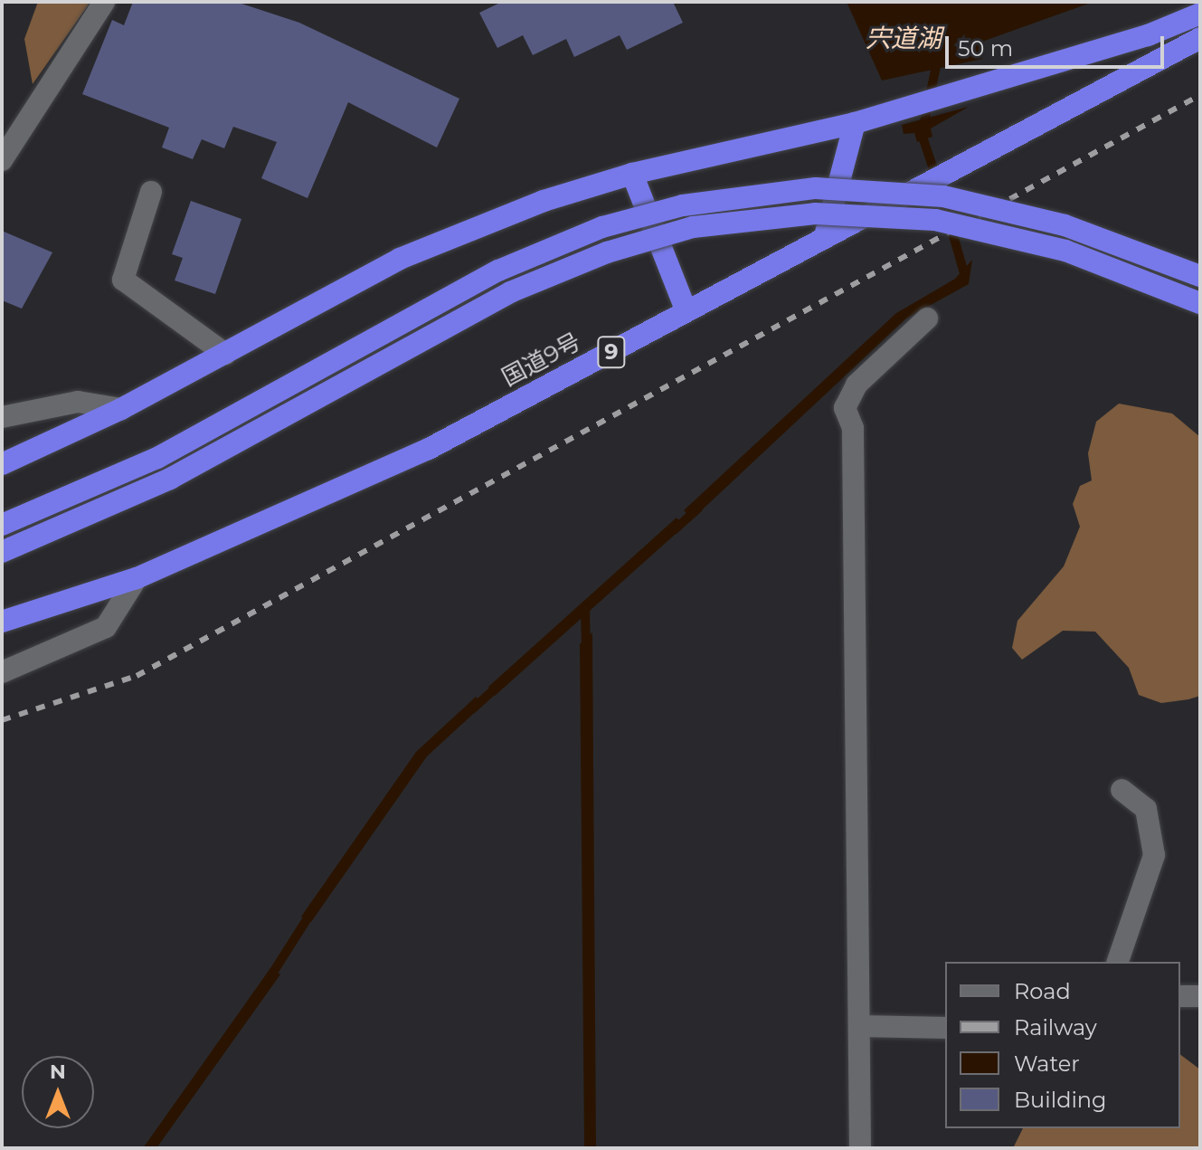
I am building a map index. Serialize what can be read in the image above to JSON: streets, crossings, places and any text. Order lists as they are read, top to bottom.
{
  "streets": {
    "highway": ["9", "国道9号"]
  },
  "water": ["宍道湖"],
  "legend": [
    "Road",
    "Railway",
    "Water",
    "Building"
  ],
  "scale_bar": "50 m",
  "north": "top"
}
